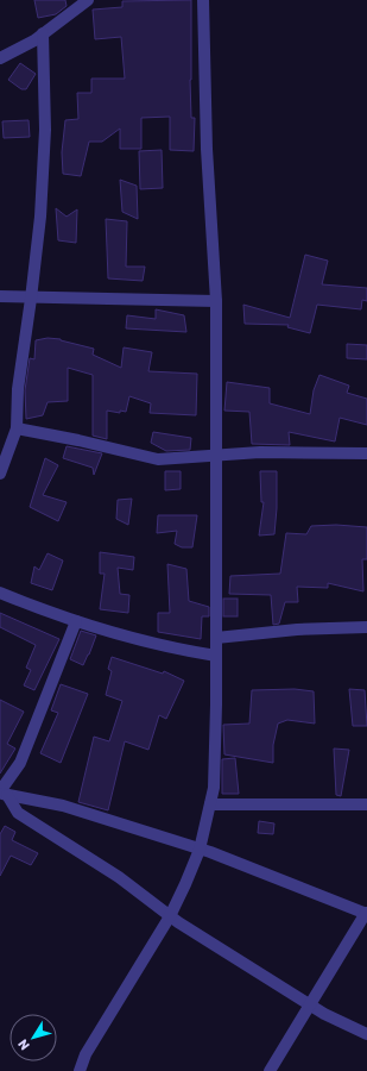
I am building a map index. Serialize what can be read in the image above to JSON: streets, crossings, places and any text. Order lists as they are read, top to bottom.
{
  "north": "bottom left"
}
